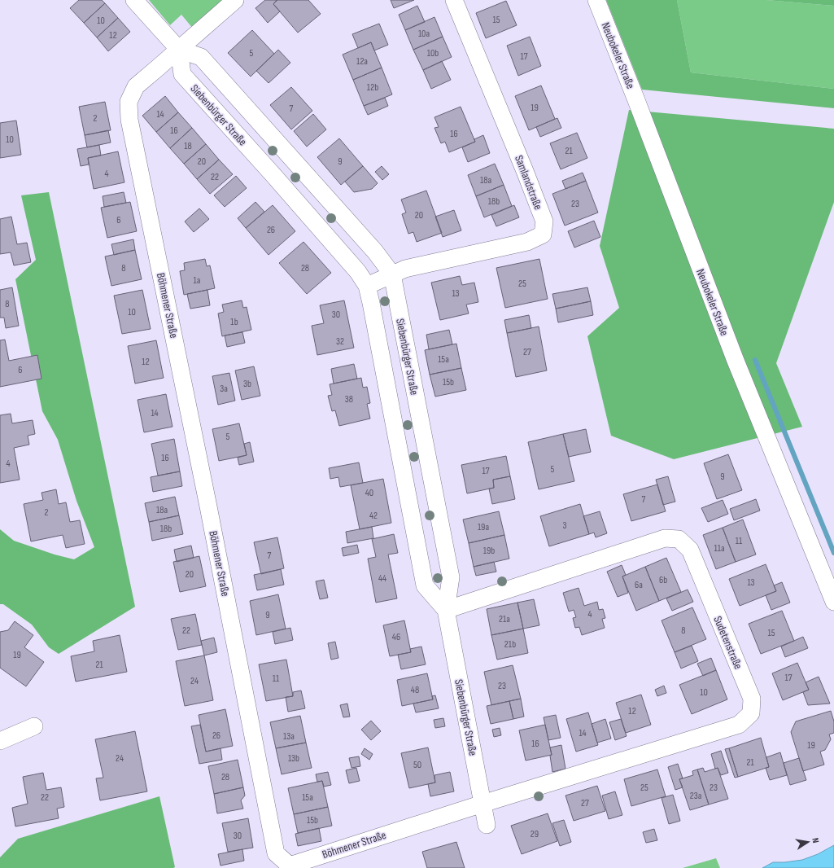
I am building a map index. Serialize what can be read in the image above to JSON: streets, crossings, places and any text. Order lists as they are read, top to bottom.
{
  "streets": {
    "street": [
      "Neubokeler Straße",
      "Siebenbürger Straße",
      "Samlandstraße",
      "Böhmener Straße",
      "Sudetenstraße"
    ]
  },
  "crossings": [
    ["Siebenbürger Straße", "Samlandstraße"],
    ["Siebenbürger Straße", "Böhmener Straße"],
    ["Siebenbürger Straße", "Sudetenstraße"],
    ["Böhmener Straße", "Sudetenstraße"]
  ],
  "house_numbers": [
    "15",
    "10",
    "10a",
    "12",
    "5",
    "10b",
    "17",
    "12a",
    "12b",
    "19",
    "7",
    "14",
    "2",
    "16",
    "16",
    "10",
    "18",
    "21",
    "20",
    "9",
    "4",
    "22",
    "18a",
    "18b",
    "23",
    "20",
    "6",
    "26",
    "8",
    "28",
    "1a",
    "25",
    "13",
    "8",
    "10",
    "30",
    "1b",
    "32",
    "27",
    "15a",
    "12",
    "6",
    "15b",
    "3b",
    "3a",
    "38",
    "14",
    "5",
    "16",
    "4",
    "5",
    "17",
    "9",
    "40",
    "7",
    "18a",
    "2",
    "42",
    "3",
    "19a",
    "18b",
    "11",
    "11a",
    "19b",
    "7",
    "20",
    "44",
    "6b",
    "13",
    "6a",
    "4",
    "9",
    "21a",
    "22",
    "8",
    "15",
    "46",
    "21b",
    "19",
    "21",
    "17",
    "11",
    "24",
    "23",
    "48",
    "10",
    "12",
    "14",
    "26",
    "13a",
    "16",
    "19",
    "24",
    "13b",
    "21",
    "50",
    "28",
    "25",
    "23",
    "23a",
    "22",
    "15a",
    "27",
    "15b",
    "29",
    "30"
  ],
  "north": "right"
}
